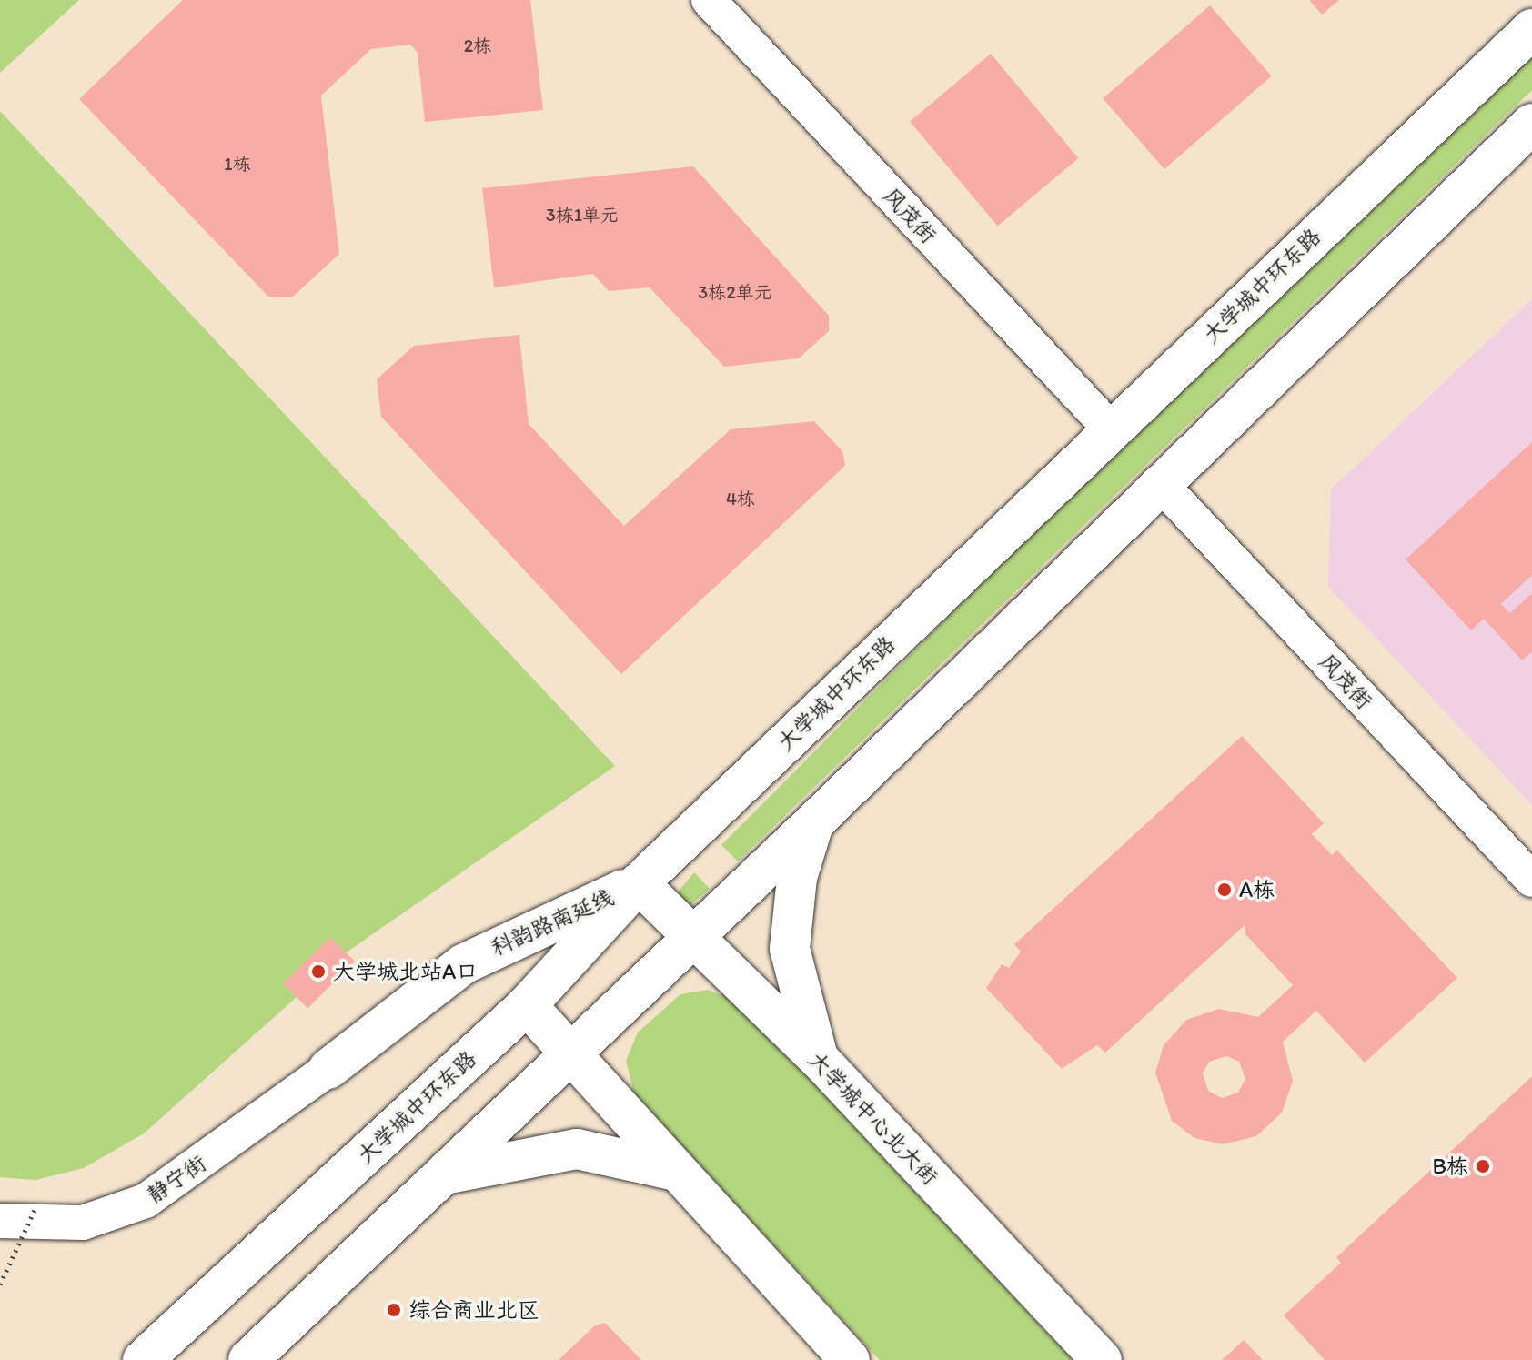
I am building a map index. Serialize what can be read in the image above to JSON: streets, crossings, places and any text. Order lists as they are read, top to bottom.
{
  "streets": {
    "main road": ["大学城中环东路", "科韵路南延线", "大学城中心北大街"],
    "street": ["风茂街", "静宁街"]
  },
  "crossings": [
    ["风茂街", "大学城中环东路"],
    ["大学城中环东路", "科韵路南延线"],
    ["大学城中环东路", "大学城中心北大街"],
    ["科韵路南延线", "大学城中心北大街"],
    ["科韵路南延线", "静宁街"]
  ],
  "places": [
    "A栋",
    "大学城北站A口",
    "B栋",
    "综合商业北区"
  ],
  "house_numbers": [
    "2栋",
    "1栋",
    "3栋1单元",
    "3栋2单元",
    "4栋"
  ]
}
